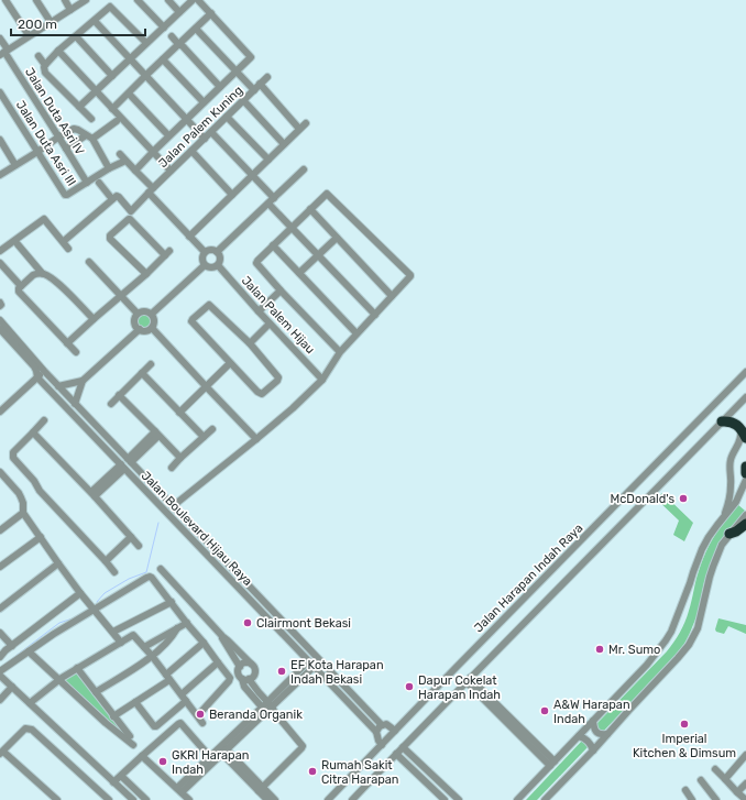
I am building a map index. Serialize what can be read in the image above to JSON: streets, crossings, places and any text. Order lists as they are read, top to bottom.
{
  "streets": {
    "street": [
      "Jalan Duta Asri IV",
      "Jalan Palem Kuning",
      "Jalan Duta Asri III",
      "Jalan Palem Hijau",
      "Jalan Boulevard Hijau Raya",
      "Jalan Harapan Indah Raya"
    ]
  },
  "crossings": [
    ["Jalan Duta Asri IV", "Jalan Duta Asri III"]
  ],
  "places": [
    "McDonald's",
    "Clairmont Bekasi",
    "Mr. Sumo",
    "EF Kota Harapan Indah Bekasi",
    "Dapur Cokelat Harapan Indah",
    "A&W Harapan Indah",
    "Beranda Organik",
    "Imperial Kitchen & Dimsum",
    "GKRI Harapan Indah",
    "Rumah Sakit Citra Harapan"
  ],
  "scale_bar": "200 m"
}
